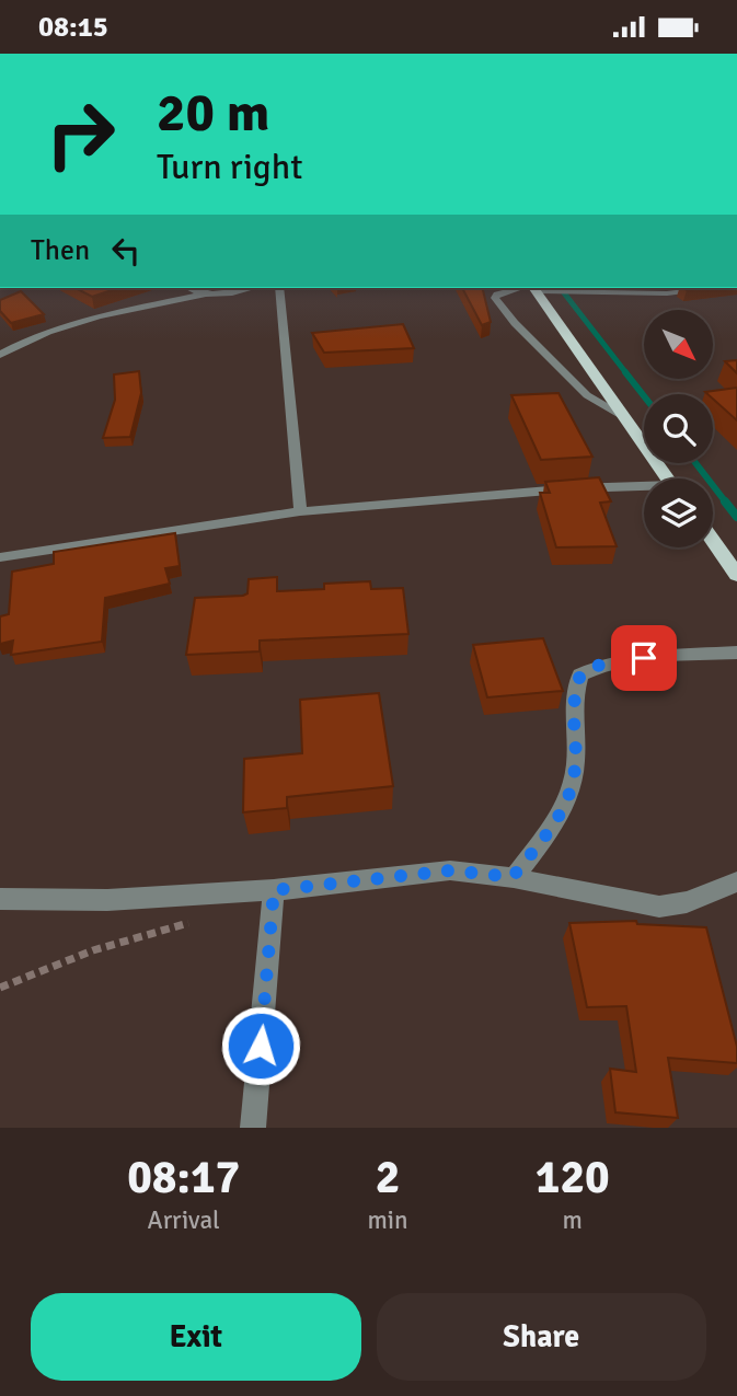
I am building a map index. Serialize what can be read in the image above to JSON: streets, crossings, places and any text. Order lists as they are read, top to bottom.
{
  "north": "bottom right",
  "page": {
    "status": "08:15",
    "turn": ["20 m", "Turn right"],
    "then": "Then",
    "eta": [
      "08:17",
      "Arrival",
      "2",
      "min",
      "120",
      "m"
    ],
    "buttons": ["Exit", "Share"]
  }
}
